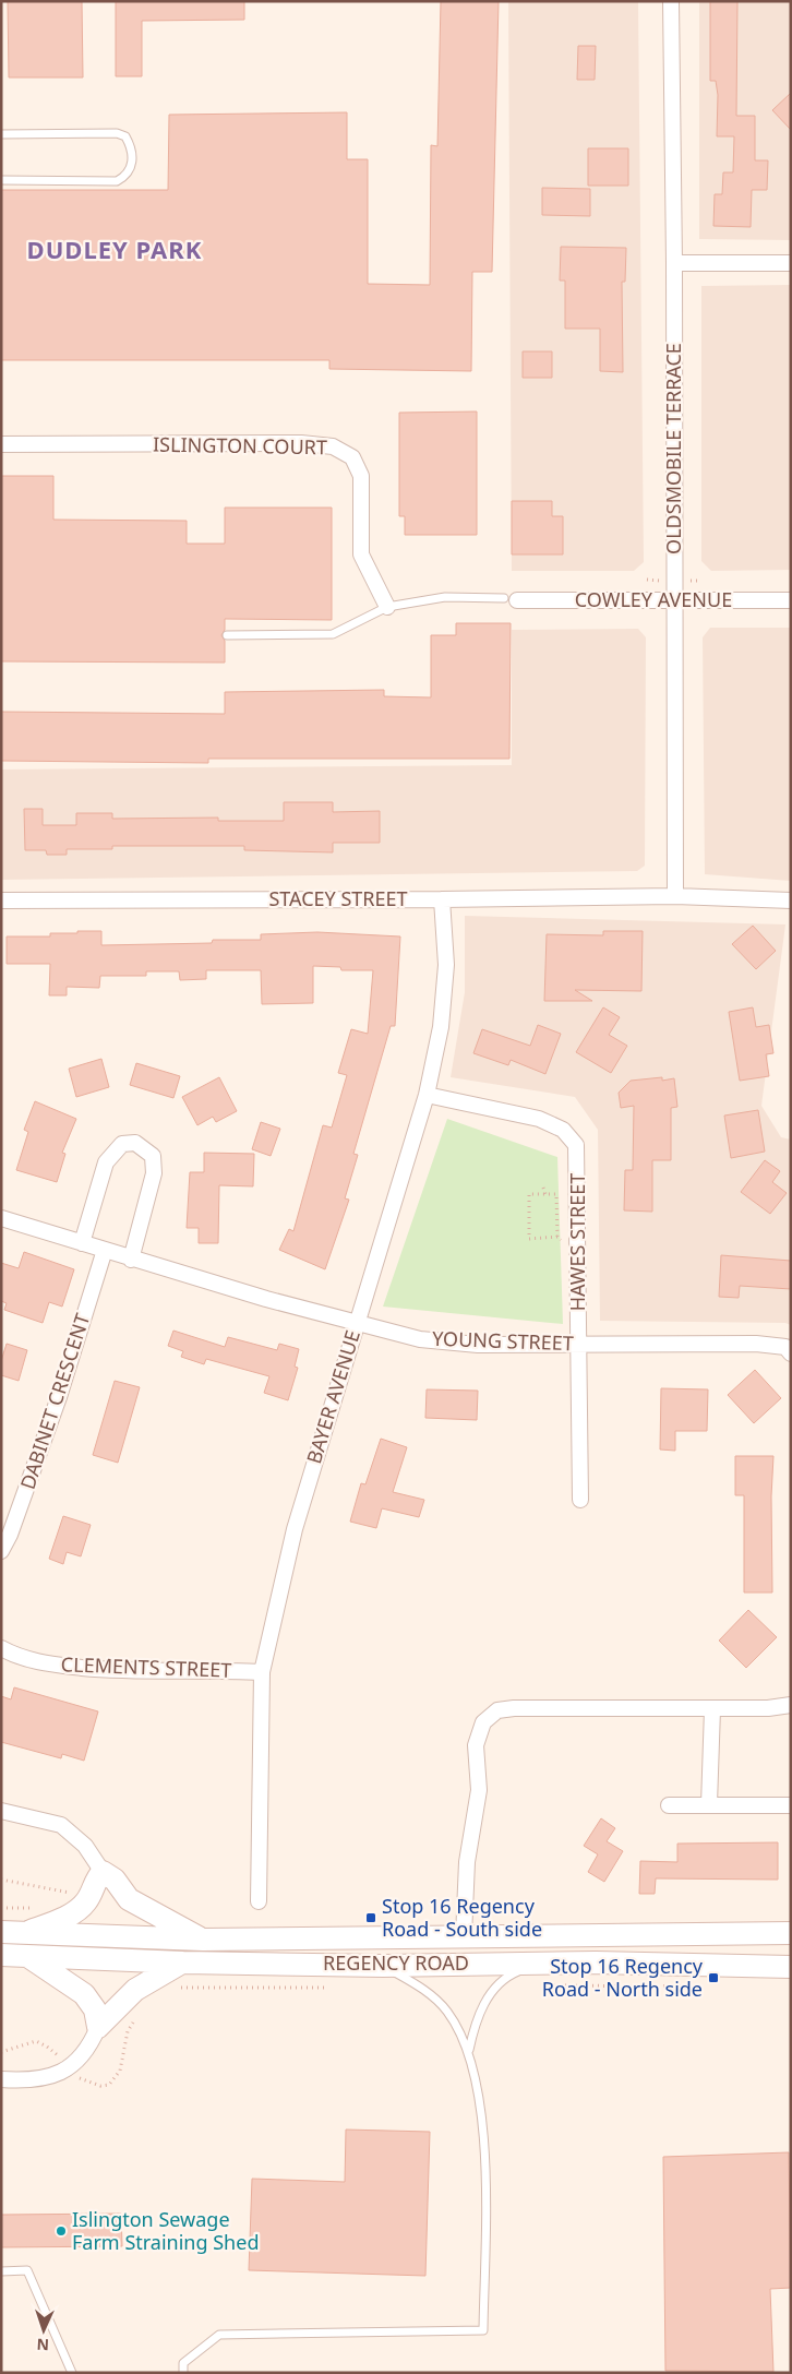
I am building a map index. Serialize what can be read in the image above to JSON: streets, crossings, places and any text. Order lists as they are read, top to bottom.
{
  "streets": {
    "main road": ["REGENCY ROAD"],
    "street": [
      "ISLINGTON COURT",
      "OLDSMOBILE TERRACE",
      "COWLEY AVENUE",
      "STACEY STREET",
      "HAWES STREET",
      "YOUNG STREET",
      "BAYER AVENUE",
      "DABINET CRESCENT",
      "CLEMENTS STREET"
    ]
  },
  "crossings": [
    ["OLDSMOBILE TERRACE", "COWLEY AVENUE"],
    ["OLDSMOBILE TERRACE", "STACEY STREET"],
    ["STACEY STREET", "BAYER AVENUE"],
    ["HAWES STREET", "YOUNG STREET"],
    ["HAWES STREET", "BAYER AVENUE"],
    ["YOUNG STREET", "BAYER AVENUE"],
    ["YOUNG STREET", "DABINET CRESCENT"],
    ["BAYER AVENUE", "CLEMENTS STREET"]
  ],
  "districts": ["DUDLEY PARK"],
  "places": {
    "transit": ["Stop 16 Regency Road - South side", "Stop 16 Regency Road - North side"],
    "other": ["Islington Sewage Farm Straining Shed"]
  },
  "north": "bottom"
}
